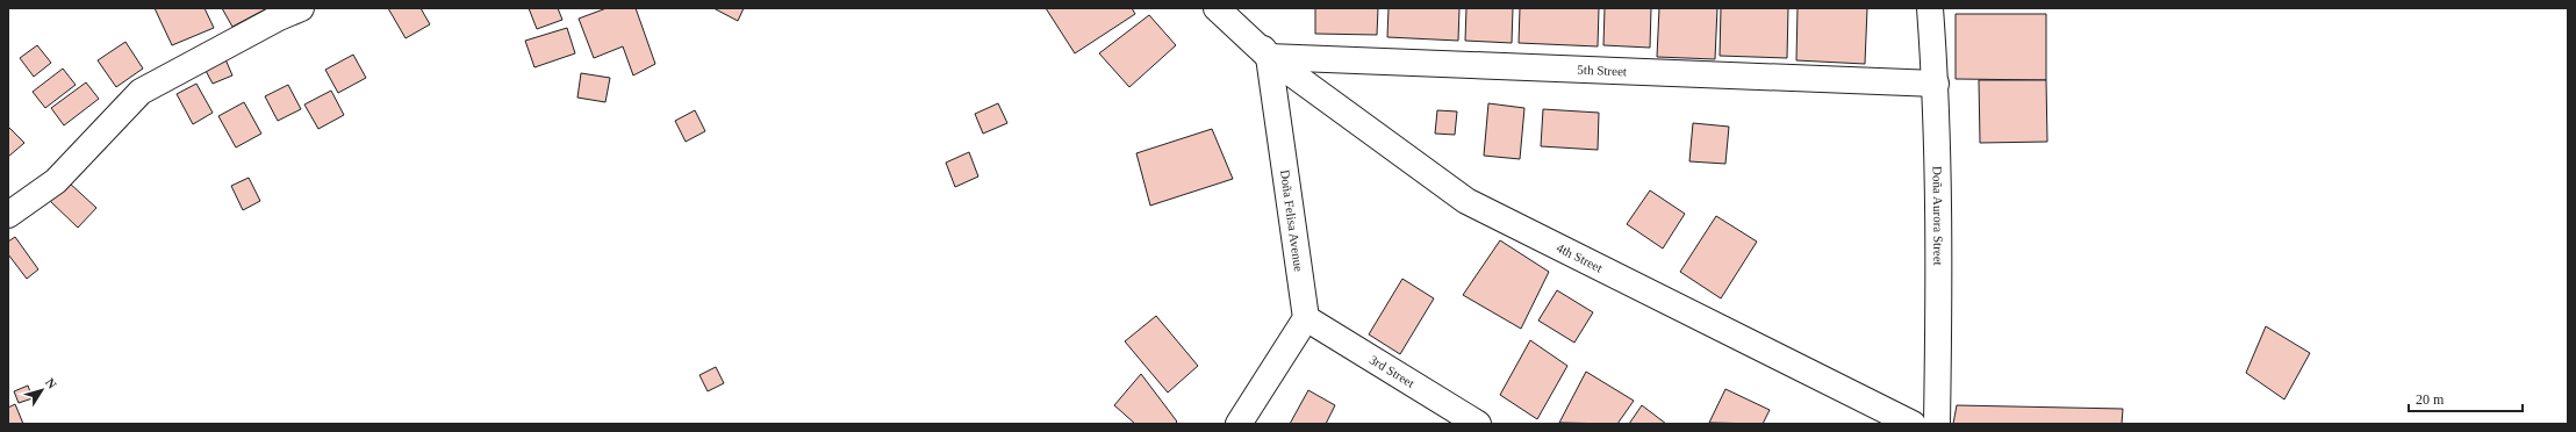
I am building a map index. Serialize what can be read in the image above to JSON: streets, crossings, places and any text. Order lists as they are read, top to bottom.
{
  "streets": {
    "street": [
      "5th Street",
      "Doña Aurora Street",
      "Doña Felisa Avenue",
      "4th Street",
      "3rd Street"
    ]
  },
  "crossings": [
    ["5th Street", "Doña Aurora Street"],
    ["5th Street", "Doña Felisa Avenue"],
    ["5th Street", "4th Street"],
    ["Doña Felisa Avenue", "4th Street"],
    ["Doña Felisa Avenue", "3rd Street"]
  ],
  "scale_bar": "20 m",
  "north": "top right"
}
